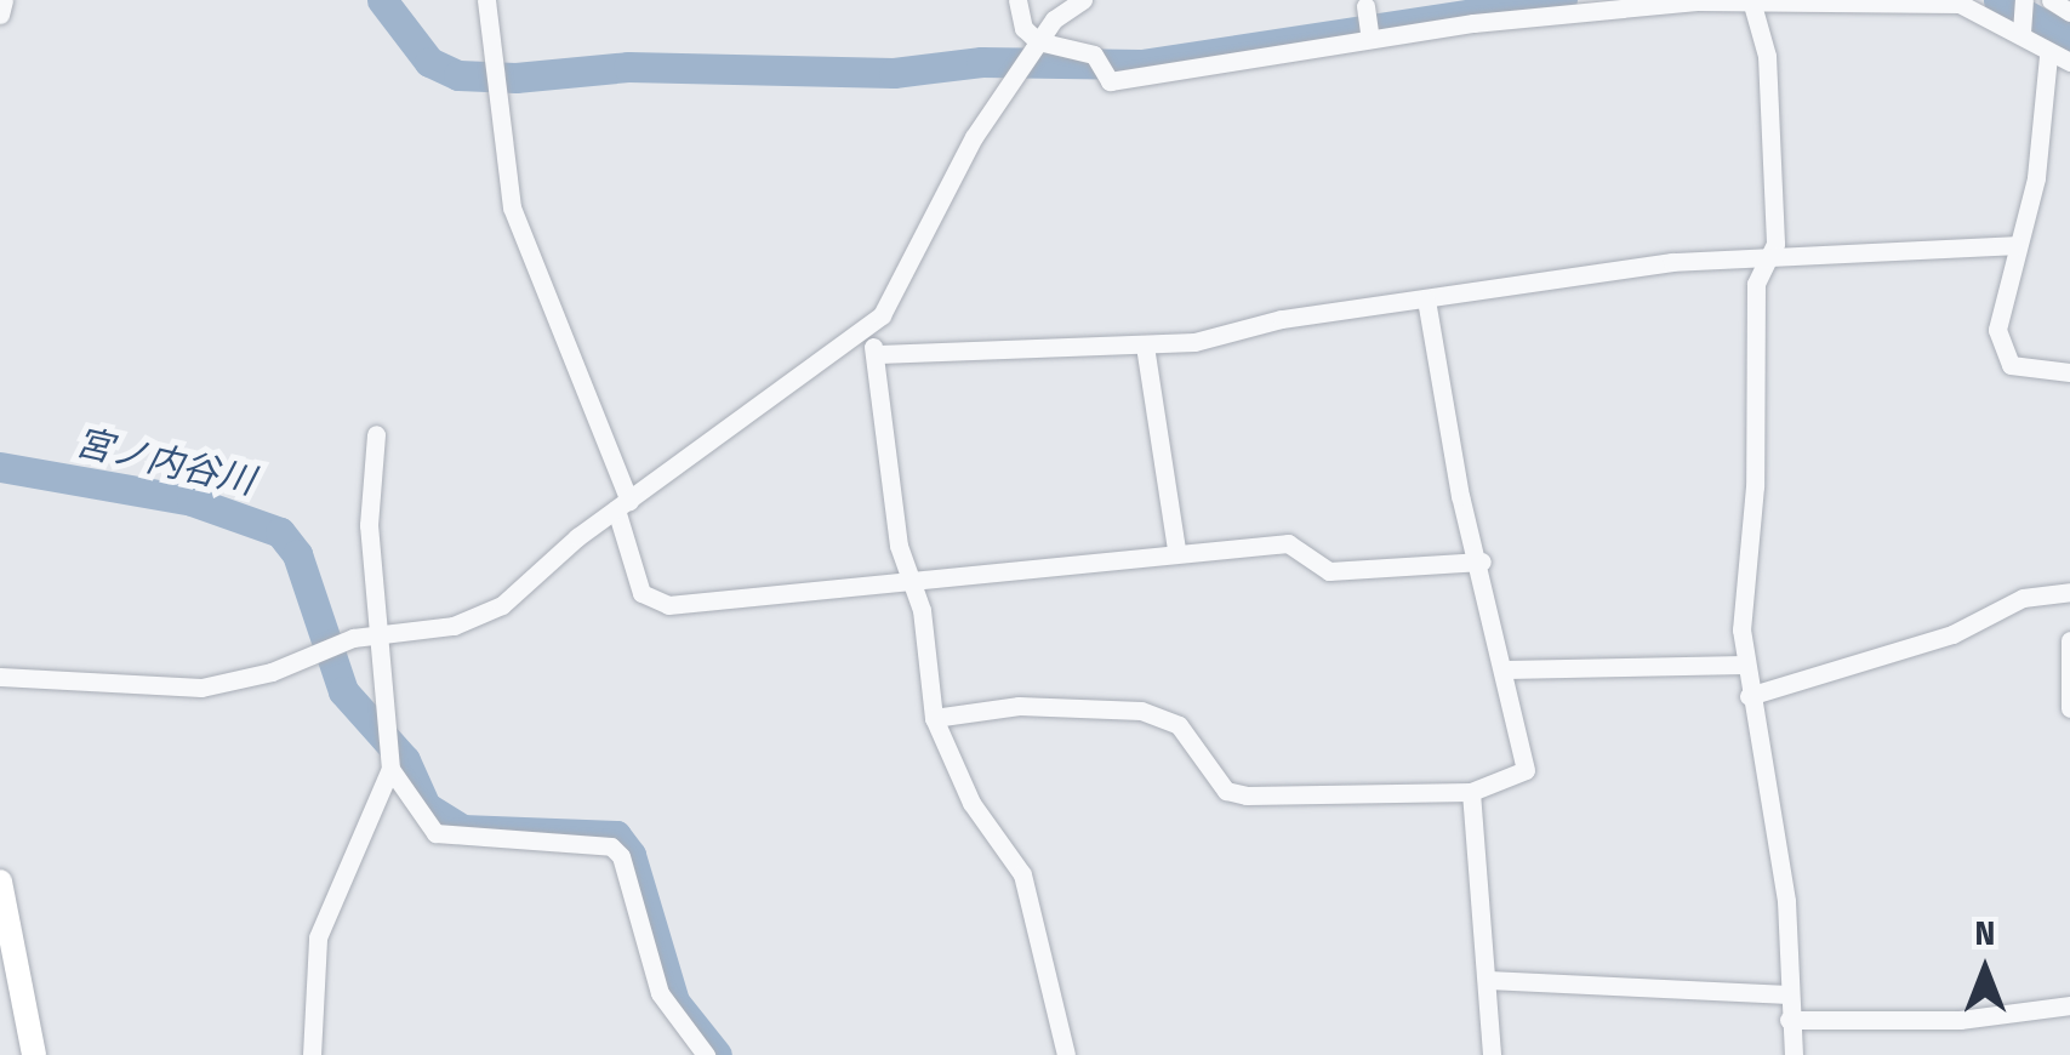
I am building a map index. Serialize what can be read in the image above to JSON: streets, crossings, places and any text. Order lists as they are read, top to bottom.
{
  "water": ["宮ノ内谷川"],
  "north": "top"
}
